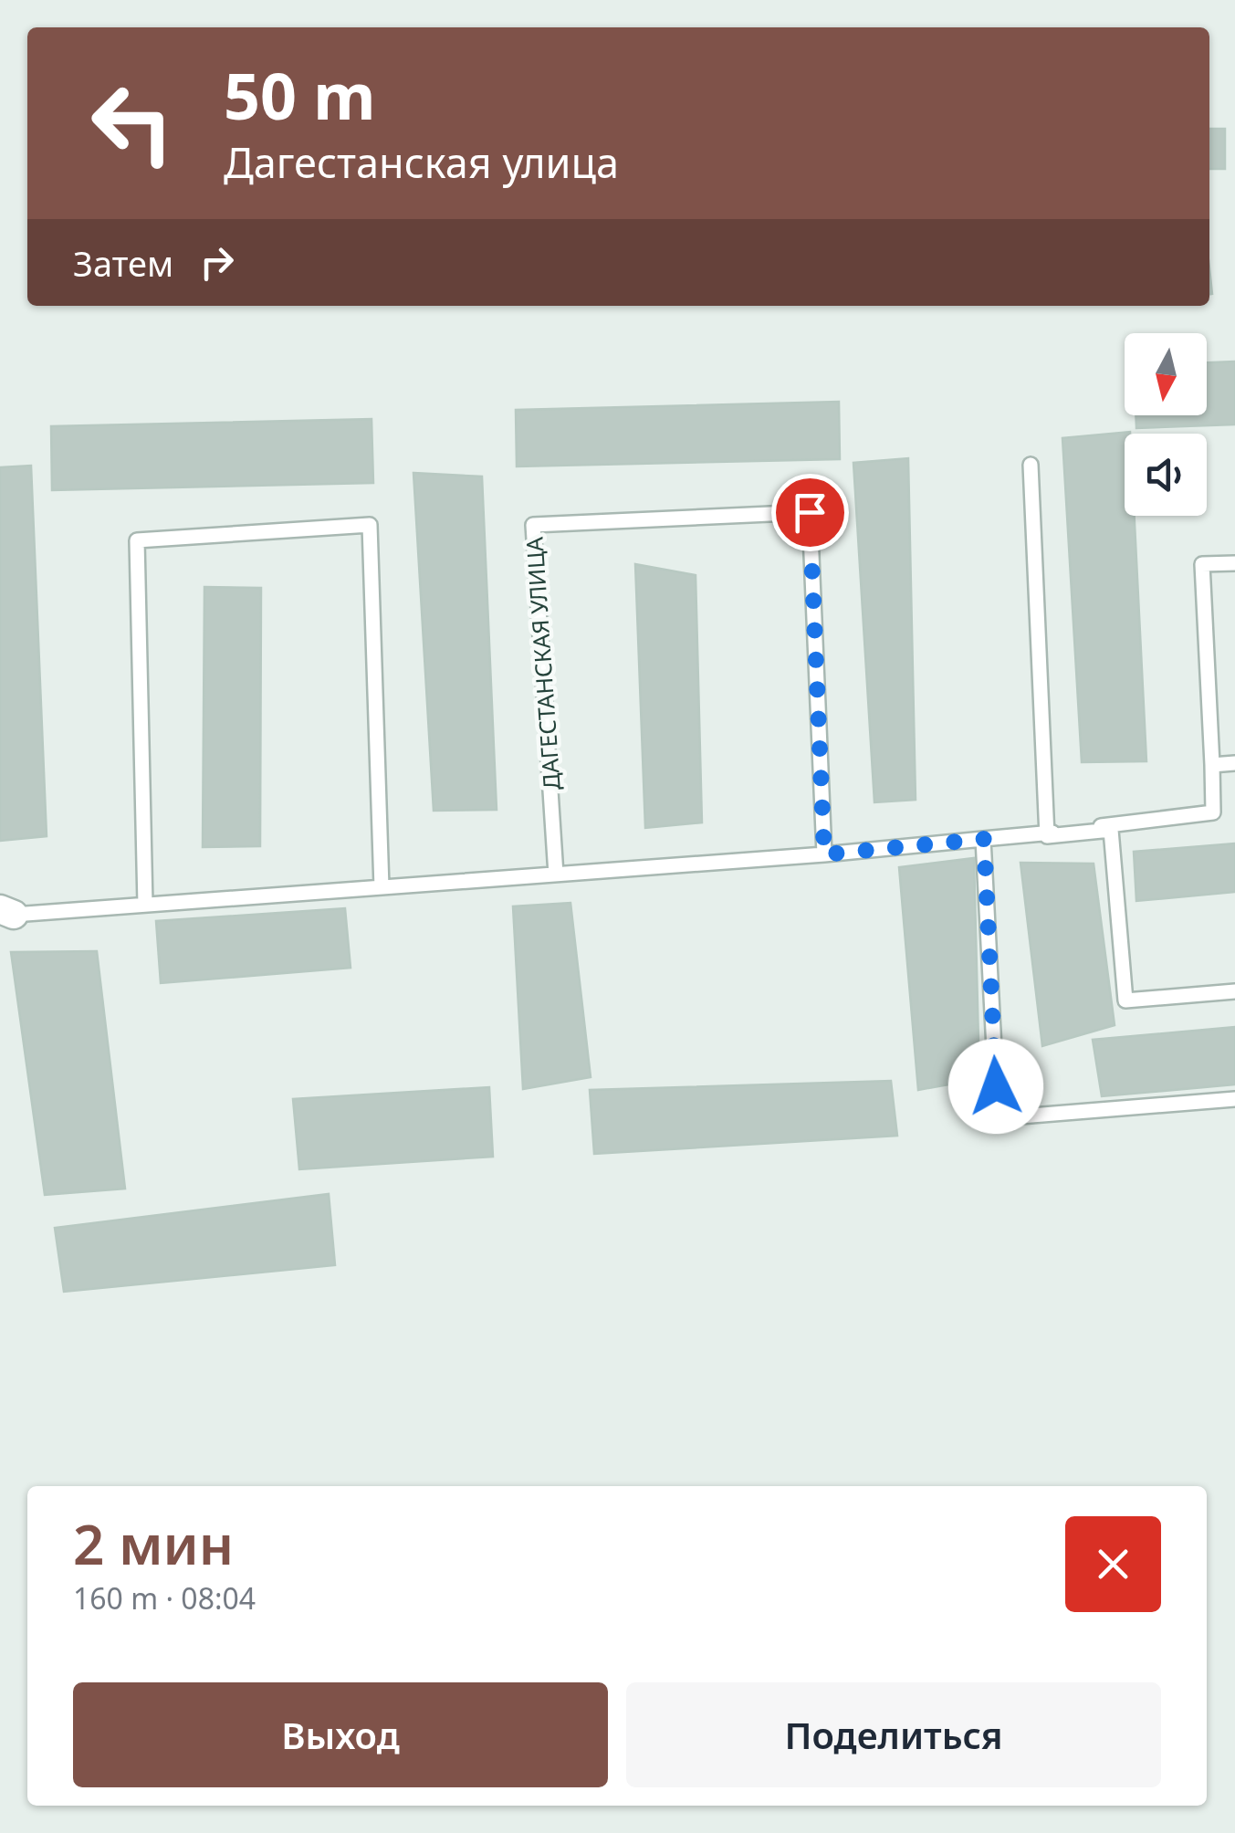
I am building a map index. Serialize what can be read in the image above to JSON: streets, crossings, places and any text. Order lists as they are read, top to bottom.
{
  "streets": {
    "lane": ["ДАГЕСТАНСКАЯ УЛИЦА"]
  },
  "north": "bottom",
  "page": {
    "turn": ["50 m", "Дагестанская улица"],
    "then": "Затем",
    "heading": ["2 мин", "160 m · 08:04"],
    "buttons": ["Выход", "Поделиться"]
  }
}
